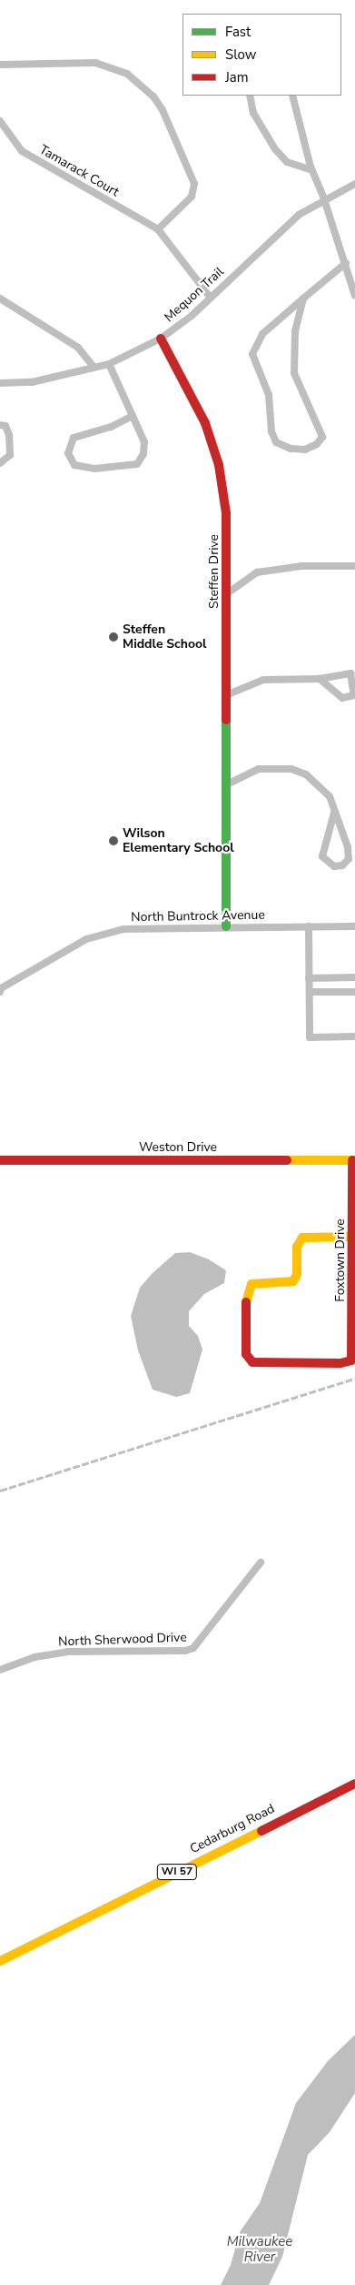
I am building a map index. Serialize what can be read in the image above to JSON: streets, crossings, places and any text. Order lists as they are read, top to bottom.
{
  "streets": {
    "street": [
      "Tamarack Court",
      "Mequon Trail",
      "Steffen Drive",
      "North Buntrock Avenue",
      "Weston Drive",
      "Foxtown Drive",
      "North Sherwood Drive",
      "Cedarburg Road",
      "WI 57"
    ]
  },
  "crossings": [
    ["Tamarack Court", "Mequon Trail"],
    ["Mequon Trail", "Steffen Drive"],
    ["Steffen Drive", "North Buntrock Avenue"],
    ["Weston Drive", "Foxtown Drive"]
  ],
  "water": ["Milwaukee River"],
  "places": ["Steffen Middle School", "Wilson Elementary School"],
  "legend": ["Fast", "Slow", "Jam"]
}
